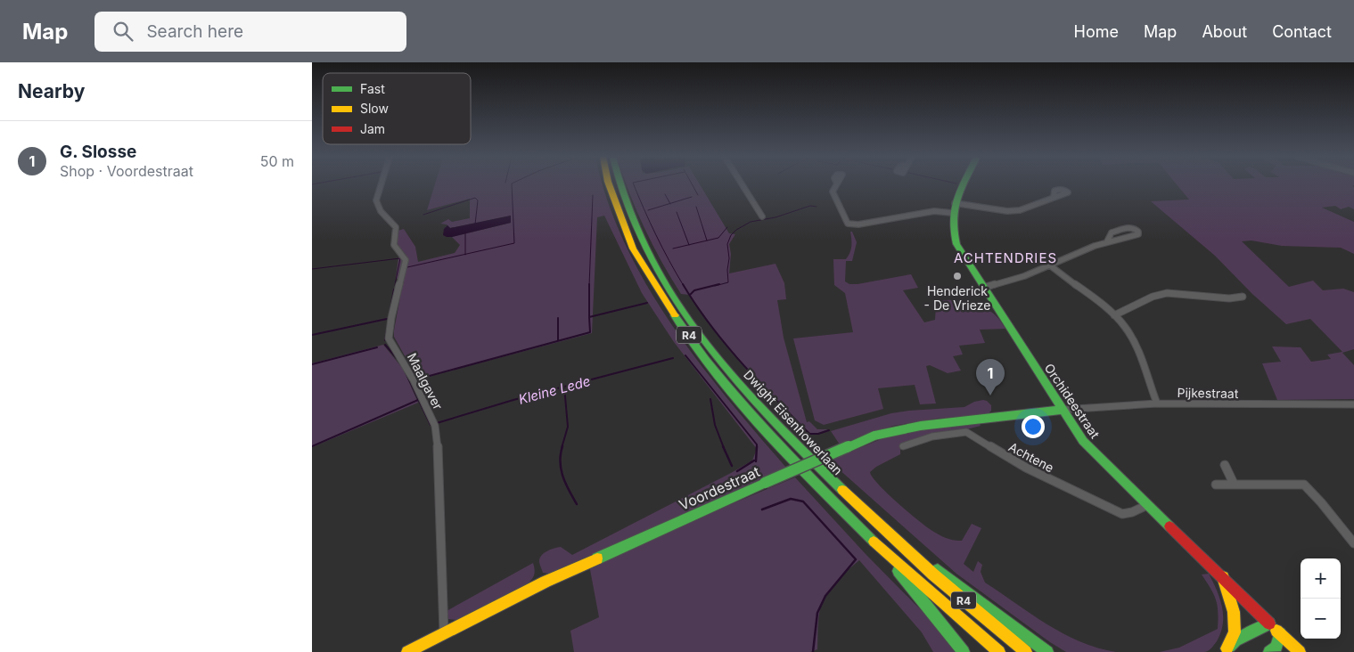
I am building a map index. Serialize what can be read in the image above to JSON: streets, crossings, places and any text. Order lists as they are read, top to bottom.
{
  "streets": {
    "main road": [
      "R4",
      "Orchideestraat",
      "Dwight Eisenhowerlaan",
      "Voordestraat"
    ],
    "street": ["Maalgaver", "Pijkestraat", "Achtene"]
  },
  "crossings": [
    ["Maalgaver", "Voordestraat"],
    ["Pijkestraat", "Orchideestraat"],
    ["Pijkestraat", "Voordestraat"],
    ["Orchideestraat", "Achtene"],
    ["Orchideestraat", "Voordestraat"]
  ],
  "districts": ["ACHTENDRIES"],
  "water": ["Kleine Lede"],
  "places": ["Henderick - De Vrieze"],
  "legend": ["Fast", "Slow", "Jam"],
  "page": {
    "header": "Map",
    "search": "Search here",
    "nav": [
      "Home",
      "Map",
      "About",
      "Contact"
    ],
    "heading": "Nearby",
    "list": [
      {
        "mark": "1",
        "name": "G. Slosse",
        "note": "Shop · Voordestraat",
        "value": "50 m"
      }
    ],
    "pins": "1",
    "map_buttons": ["+", "−"]
  }
}
